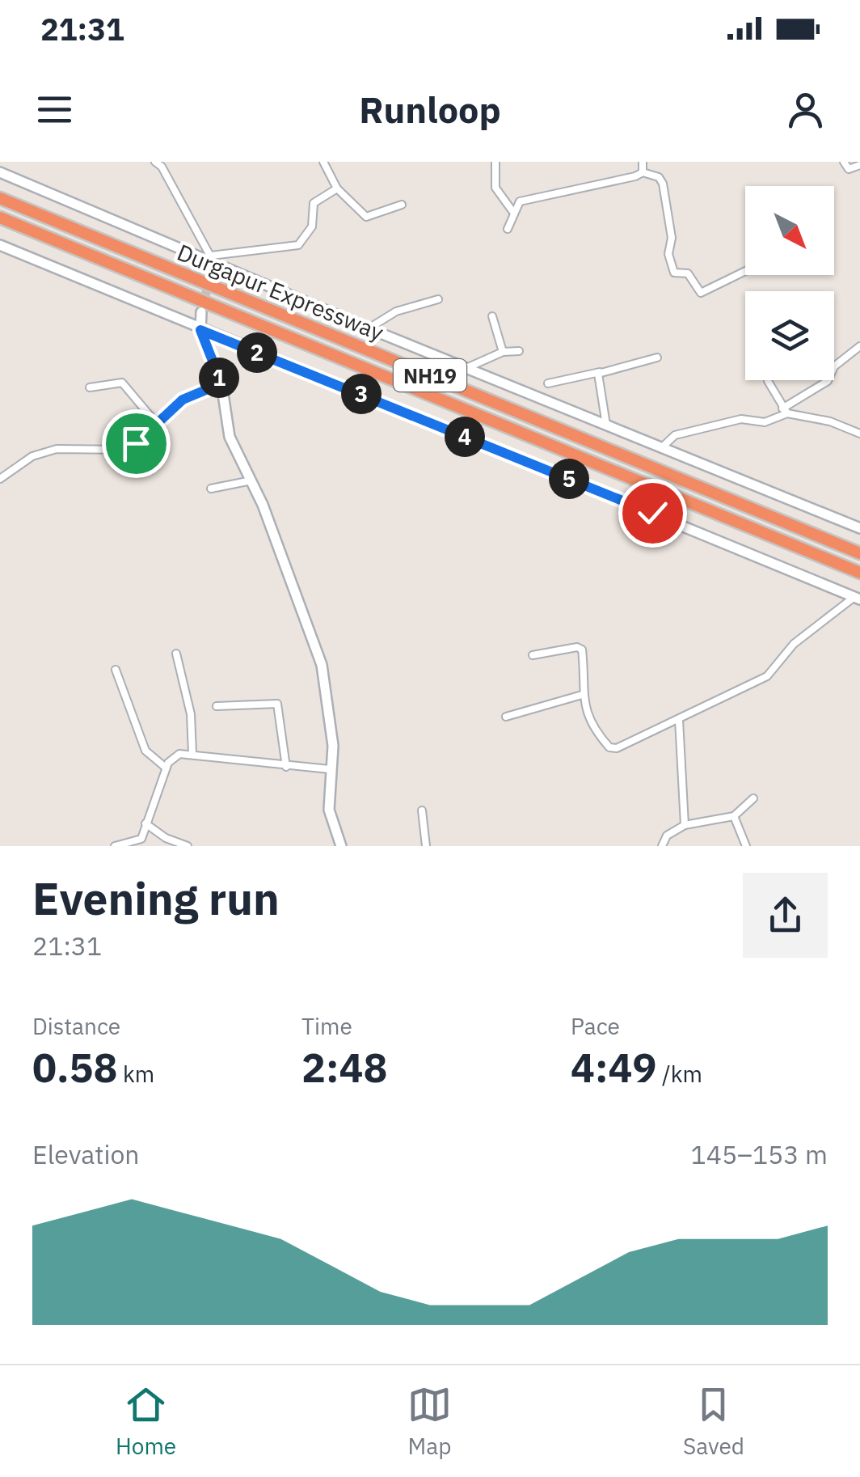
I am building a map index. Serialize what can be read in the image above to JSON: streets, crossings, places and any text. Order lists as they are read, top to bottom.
{
  "streets": {
    "highway": ["Durgapur Expressway", "NH19"]
  },
  "north": "bottom right",
  "page": {
    "status": "21:31",
    "header": "Runloop",
    "pins": [
      "2",
      "1",
      "3",
      "4",
      "5"
    ],
    "heading": ["Evening run", "21:31"],
    "stats": [
      ["Distance", "0.58 km"],
      ["Time", "2:48"],
      ["Pace", "4:49 /km"]
    ],
    "chart": ["Elevation", "145–153 m"],
    "tabs": ["Home", "Map", "Saved"]
  }
}
